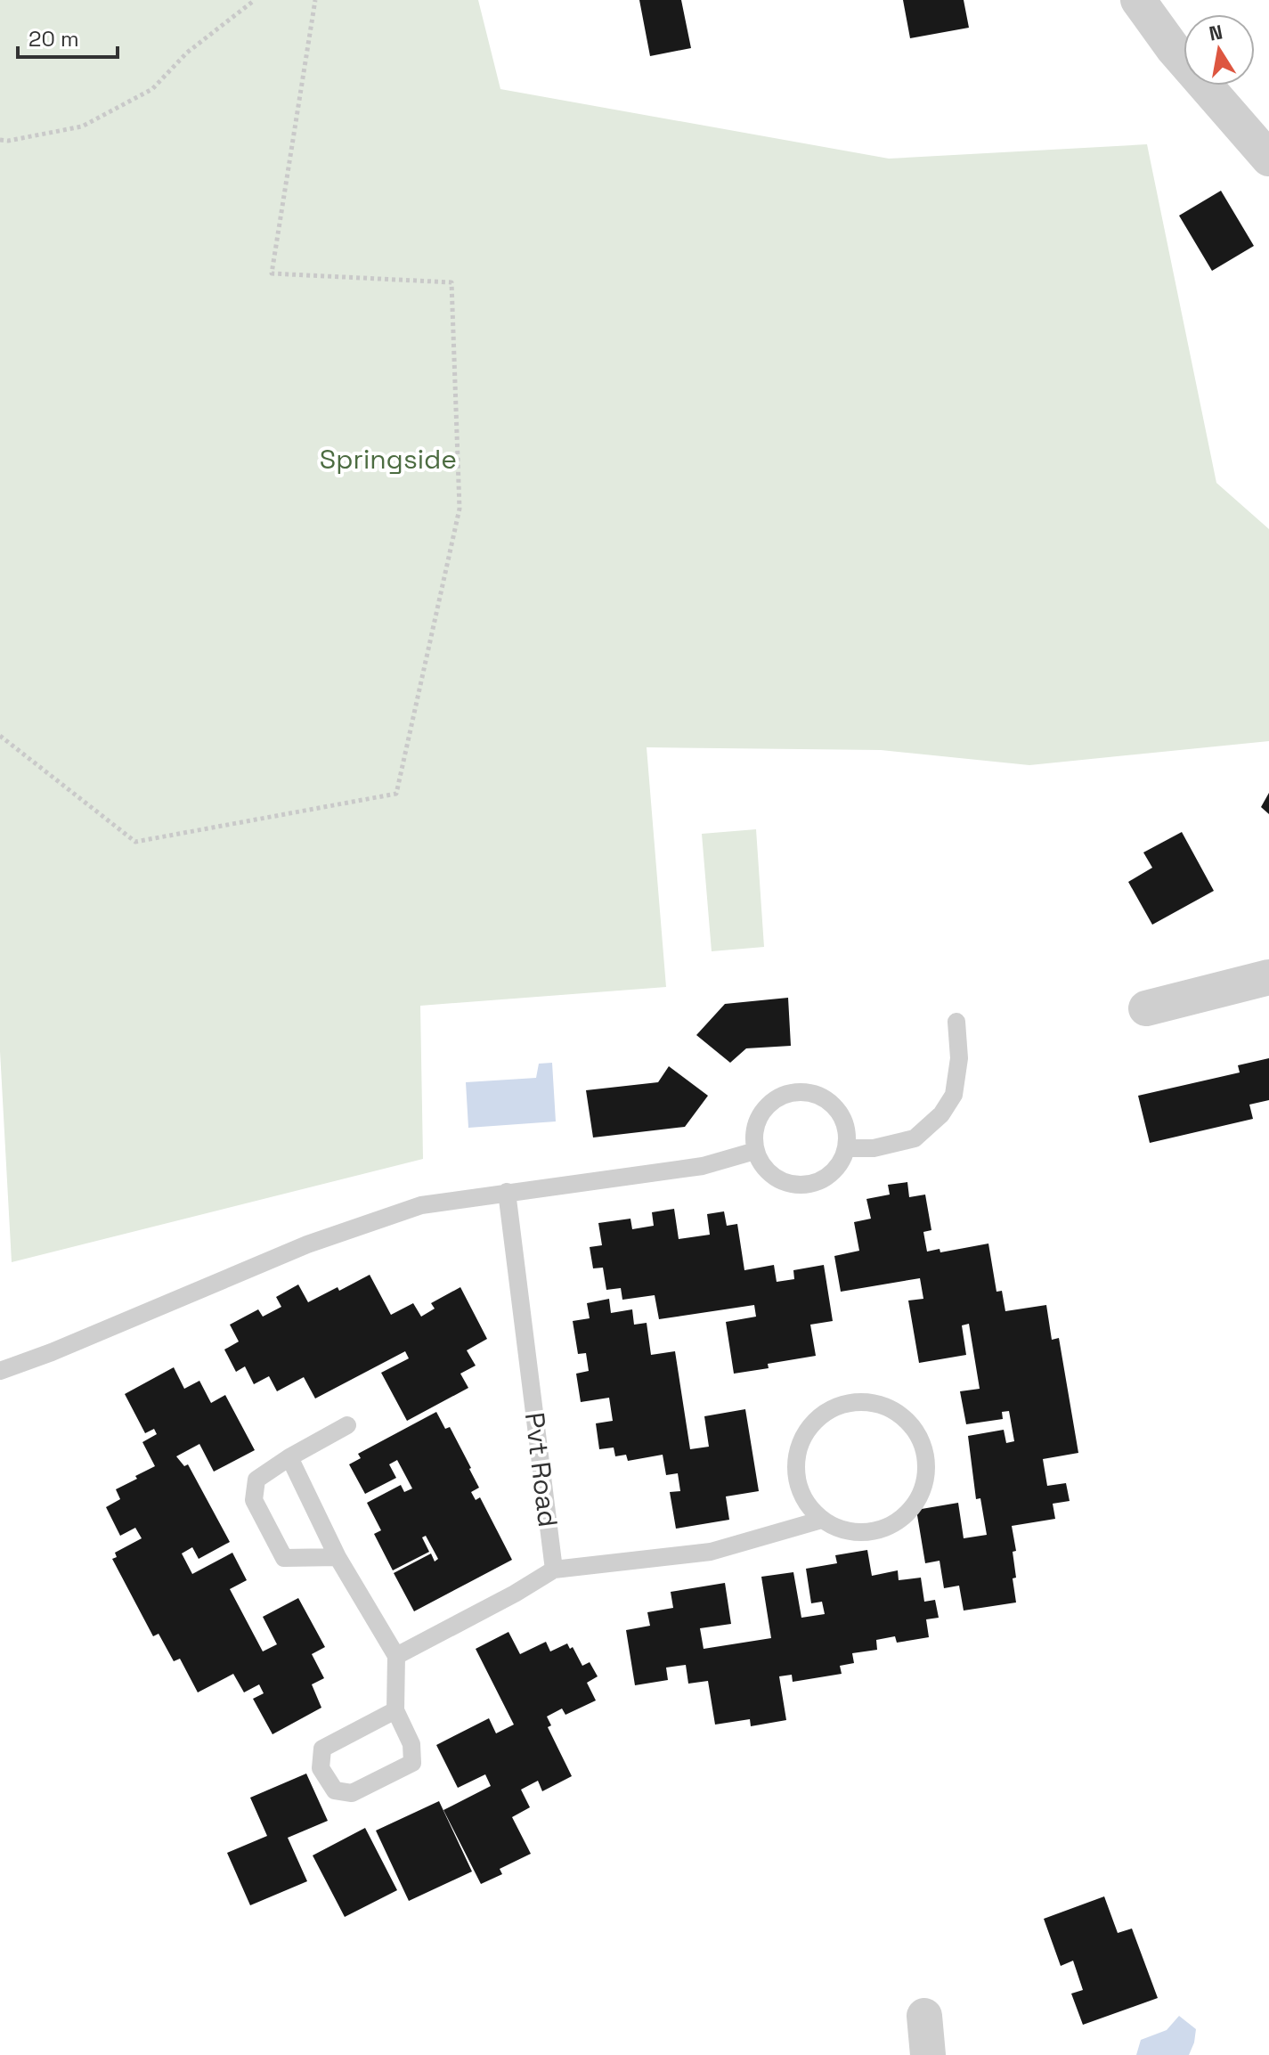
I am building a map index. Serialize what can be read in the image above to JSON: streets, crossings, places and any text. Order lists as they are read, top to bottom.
{
  "streets": {
    "lane": ["Pvt Road"]
  },
  "parks": ["Springside"],
  "scale_bar": "20 m",
  "north": "top"
}
